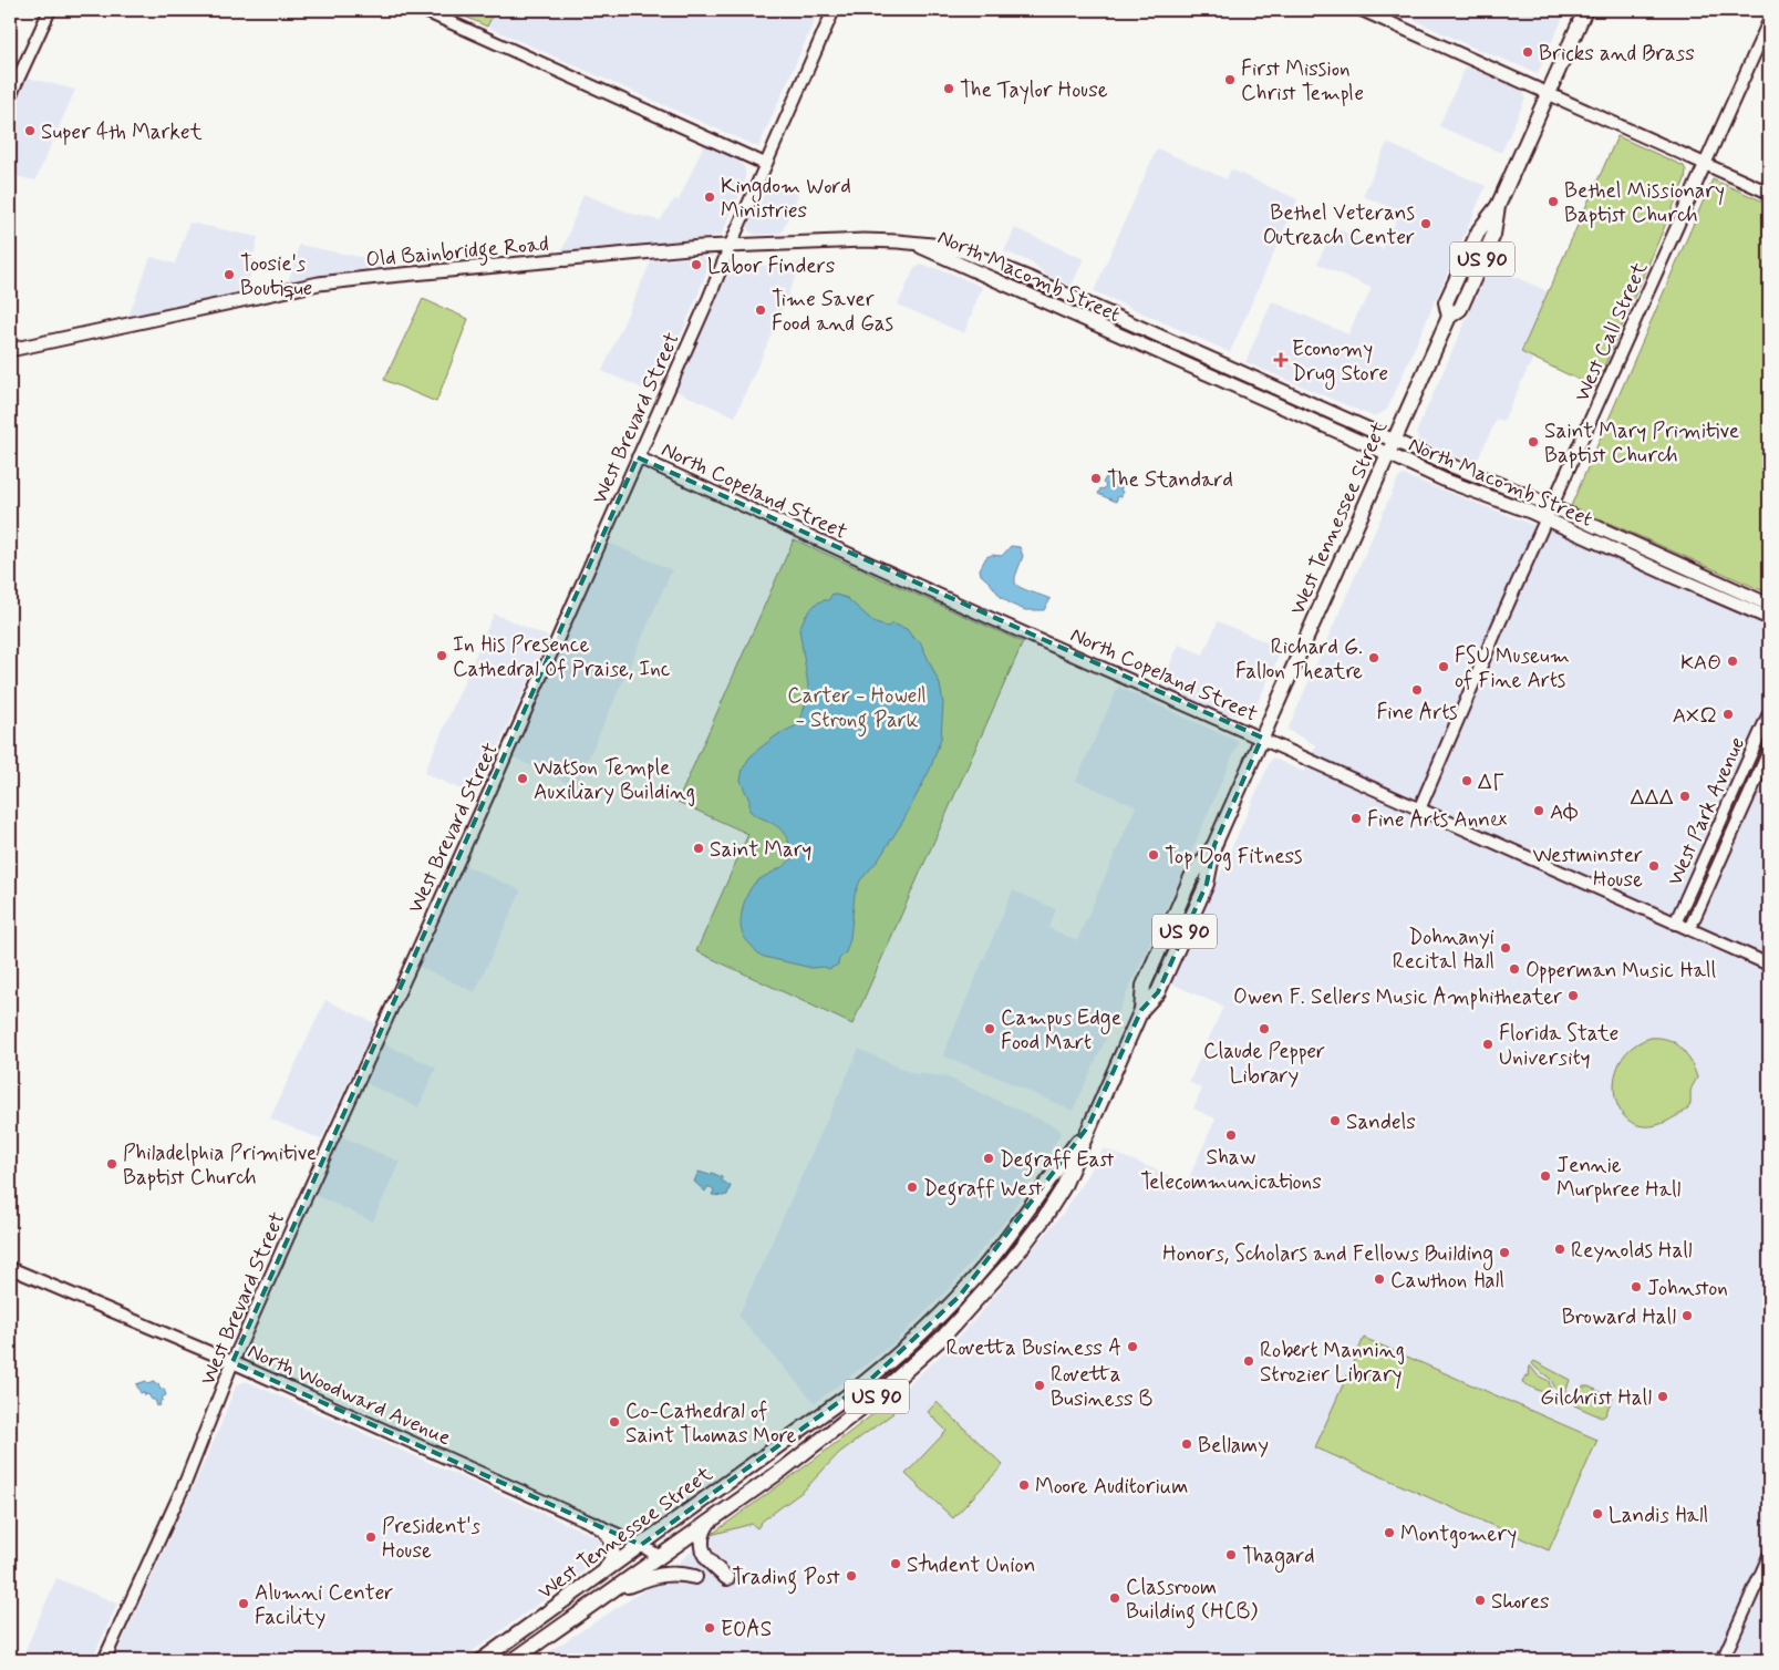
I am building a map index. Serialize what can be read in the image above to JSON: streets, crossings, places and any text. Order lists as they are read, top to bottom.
{
  "streets": {
    "main road": [
      "Old Bainbridge Road",
      "US 90",
      "North Macomb Street",
      "West Tennessee Street"
    ],
    "street": [
      "West Call Street",
      "West Brevard Street",
      "North Copeland Street",
      "West Park Avenue",
      "North Woodward Avenue"
    ]
  },
  "crossings": [
    ["Old Bainbridge Road", "North Macomb Street"],
    ["Old Bainbridge Road", "West Brevard Street"],
    ["North Macomb Street", "West Call Street"],
    ["North Macomb Street", "West Tennessee Street"],
    ["West Call Street", "North Copeland Street"],
    ["West Brevard Street", "North Copeland Street"],
    ["West Brevard Street", "North Woodward Avenue"],
    ["North Copeland Street", "West Tennessee Street"],
    ["North Copeland Street", "West Park Avenue"],
    ["West Tennessee Street", "North Woodward Avenue"]
  ],
  "parks": ["Carter - Howell - Strong Park"],
  "places": {
    "other": [
      "Bricks and Brass",
      "First Mission Christ Temple",
      "The Taylor House",
      "Super 4th Market",
      "Kingdom Word Ministries",
      "Bethel Missionary Baptist Church",
      "Bethel Veterans Outreach Center",
      "Labor Finders",
      "Toosie's Boutique",
      "Time Saver Food and Gas",
      "Saint Mary Primitive Baptist Church",
      "The Standard",
      "In His Presence Cathedral Of Praise, Inc",
      "Richard G. Fallon Theatre",
      "ΚΑΘ",
      "FSU Museum of Fine Arts",
      "Fine Arts",
      "ΑΧΩ",
      "Watson Temple Auxiliary Building",
      "ΔΓ",
      "ΔΔΔ",
      "ΑΦ",
      "Fine Arts Annex",
      "Saint Mary",
      "Top Dog Fitness",
      "Westminster House",
      "Dohnanyi Recital Hall",
      "Opperman Music Hall",
      "Owen F. Sellers Music Amphitheater",
      "Campus Edge Food Mart",
      "Claude Pepper Library",
      "Florida State University",
      "Sandels",
      "Shaw Telecommunications",
      "Degraff East",
      "Philadelphia Primitive Baptist Church",
      "Jennie Murphree Hall",
      "Degraff West",
      "Reynolds Hall",
      "Honors, Scholars and Fellows Building",
      "Cawthon Hall",
      "Johnston",
      "Broward Hall",
      "Rovetta Business A",
      "Robert Manning Strozier Library",
      "Rovetta Business B",
      "Gilchrist Hall",
      "Co-Cathedral of Saint Thomas More",
      "Bellamy",
      "Moore Auditorium",
      "Landis Hall",
      "Montgomery",
      "President's House",
      "Thagard",
      "Student Union",
      "Trading Post",
      "Classroom Building (HCB)",
      "Shores",
      "Alumni Center Facility",
      "EOAS"
    ],
    "health": ["Economy Drug Store"]
  }
}
